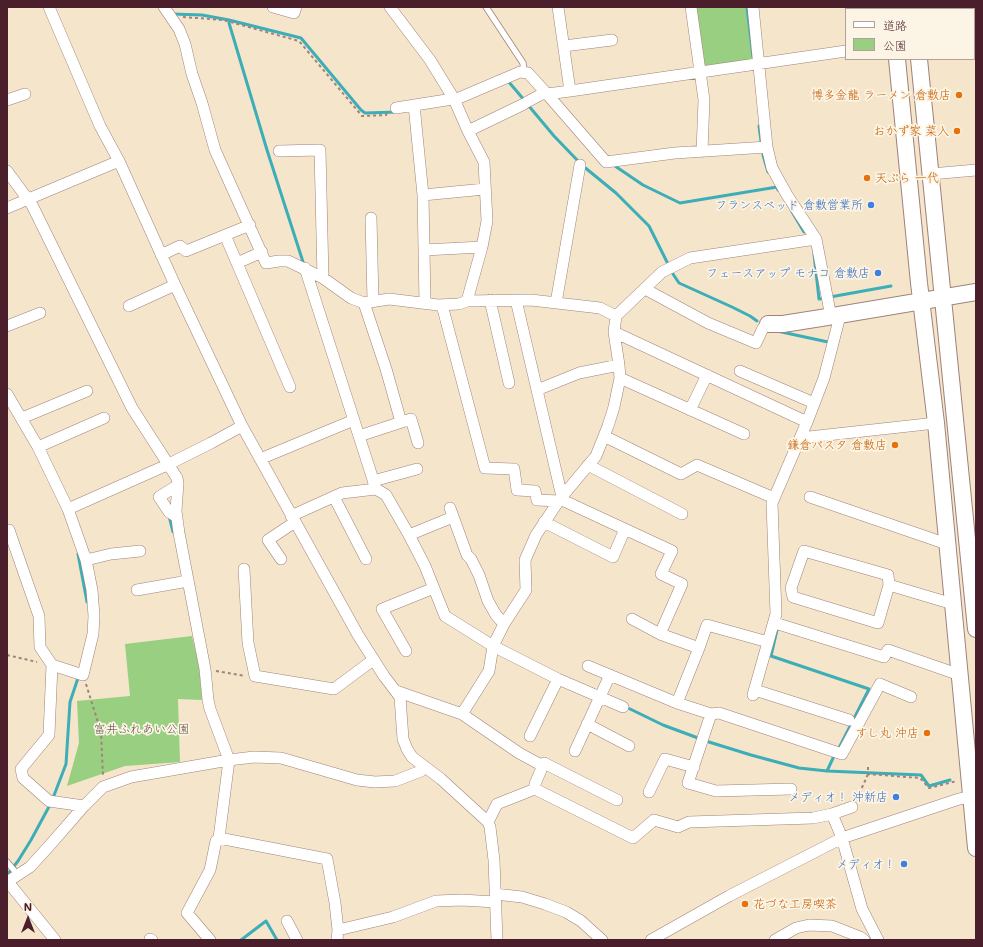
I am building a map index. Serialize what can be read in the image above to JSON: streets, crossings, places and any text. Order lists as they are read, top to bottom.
{
  "parks": ["富井ふれあい公園"],
  "places": [
    "博多金龍 ラーメン 倉敷店",
    "おかず家 菜入",
    "天ぷら 一代",
    "フランスベッド 倉敷営業所",
    "フェースアップ モナコ 倉敷店",
    "鎌倉パスタ 倉敷店",
    "すし丸 沖店",
    "メディオ！ 沖新店",
    "メディオ！",
    "花づな工房喫茶"
  ],
  "legend": ["道路", "公園"],
  "north": "top"
}
